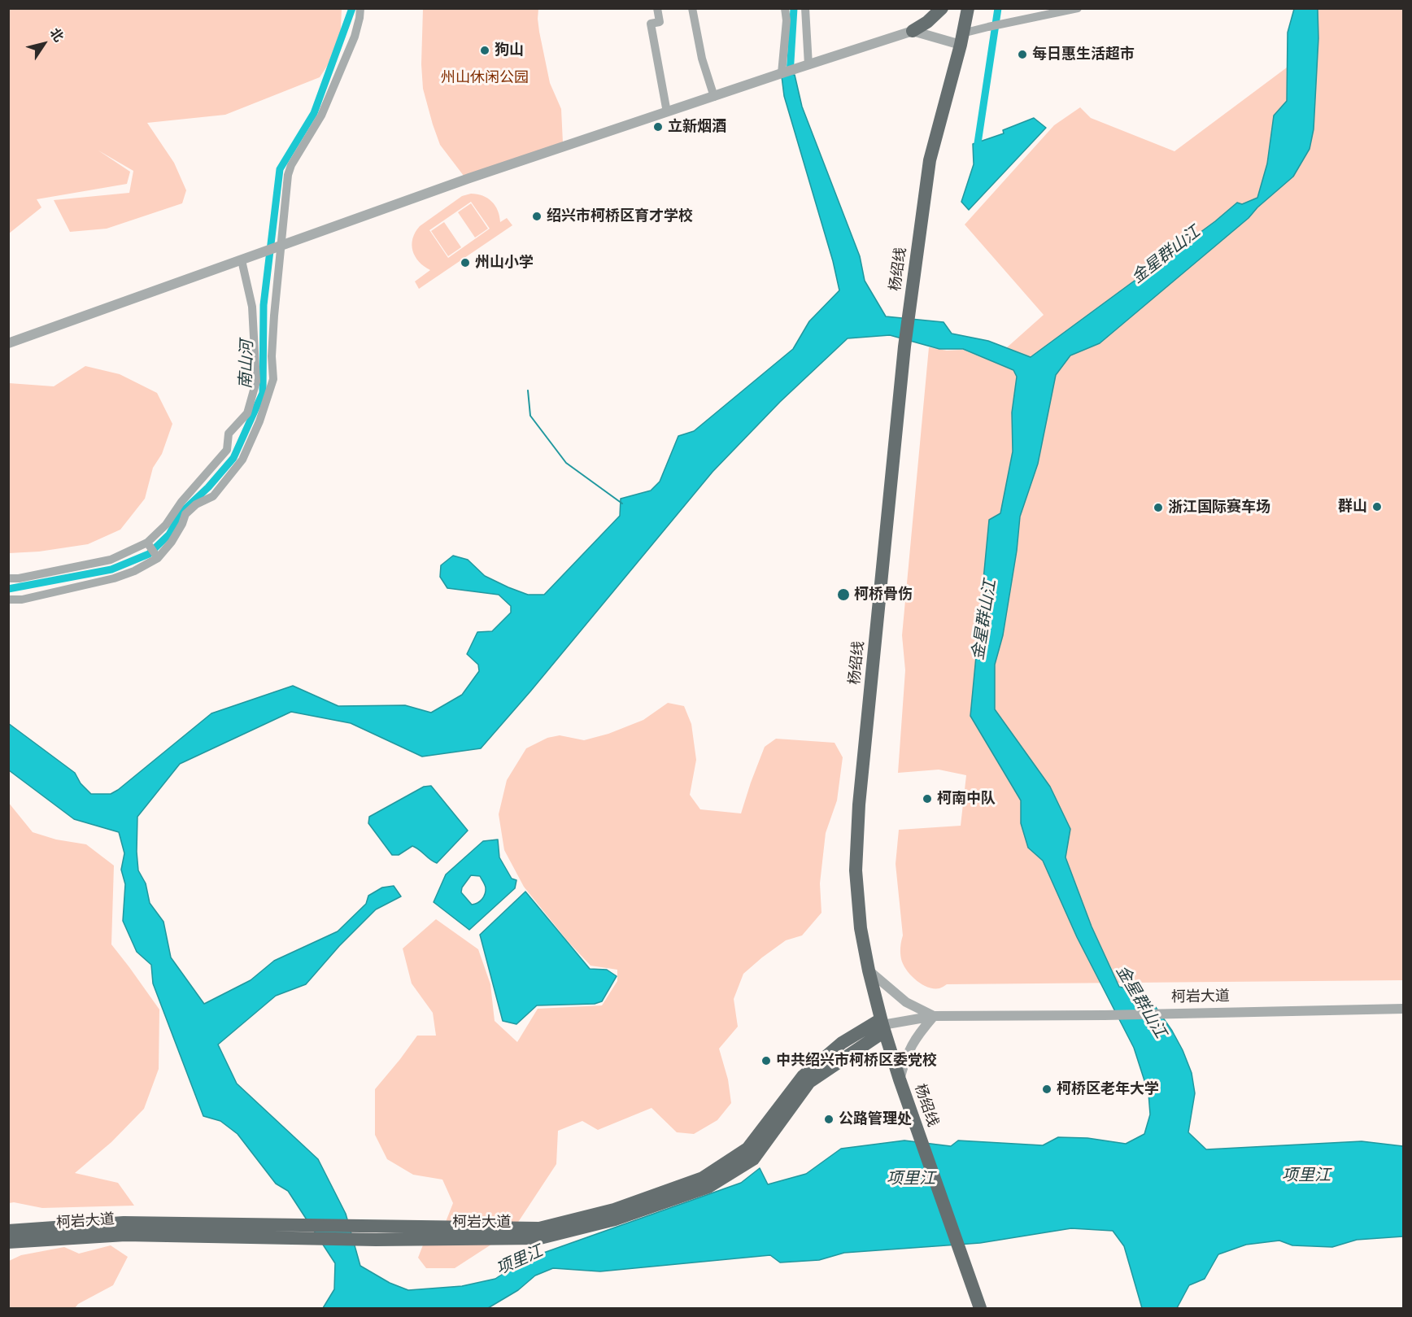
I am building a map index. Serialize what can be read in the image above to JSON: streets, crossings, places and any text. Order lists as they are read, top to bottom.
{
  "streets": {
    "main road": ["杨绍线", "柯岩大道"]
  },
  "crossings": [
    ["杨绍线", "柯岩大道"]
  ],
  "water": ["金星群山江", "南山河", "项里江"],
  "parks": ["州山休闲公园"],
  "places": [
    "狗山",
    "每日惠生活超市",
    "立新烟酒",
    "绍兴市柯桥区育才学校",
    "州山小学",
    "群山",
    "浙江国际赛车场",
    "柯桥骨伤",
    "柯南中队",
    "中共绍兴市柯桥区委党校",
    "柯桥区老年大学",
    "公路管理处"
  ],
  "north": "top right"
}
